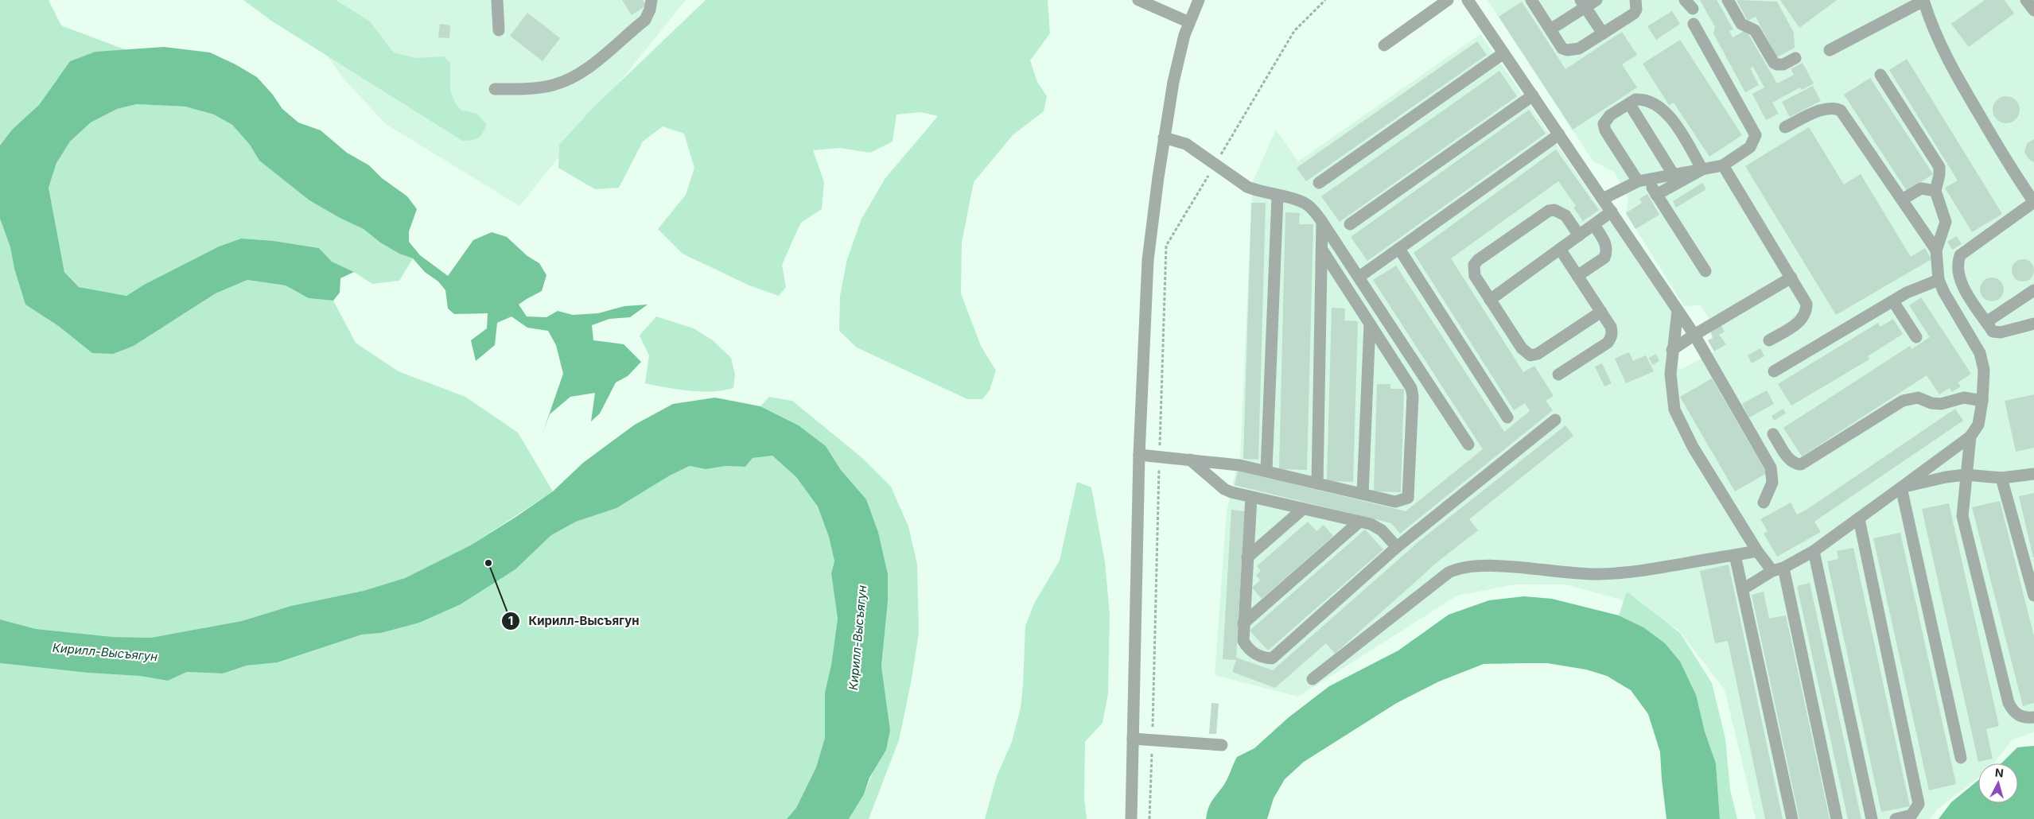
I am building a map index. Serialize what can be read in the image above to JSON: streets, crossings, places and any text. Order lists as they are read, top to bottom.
{
  "water": ["Кирилл-Высъягун"],
  "places": ["Кирилл-Высъягун"],
  "north": "top"
}
